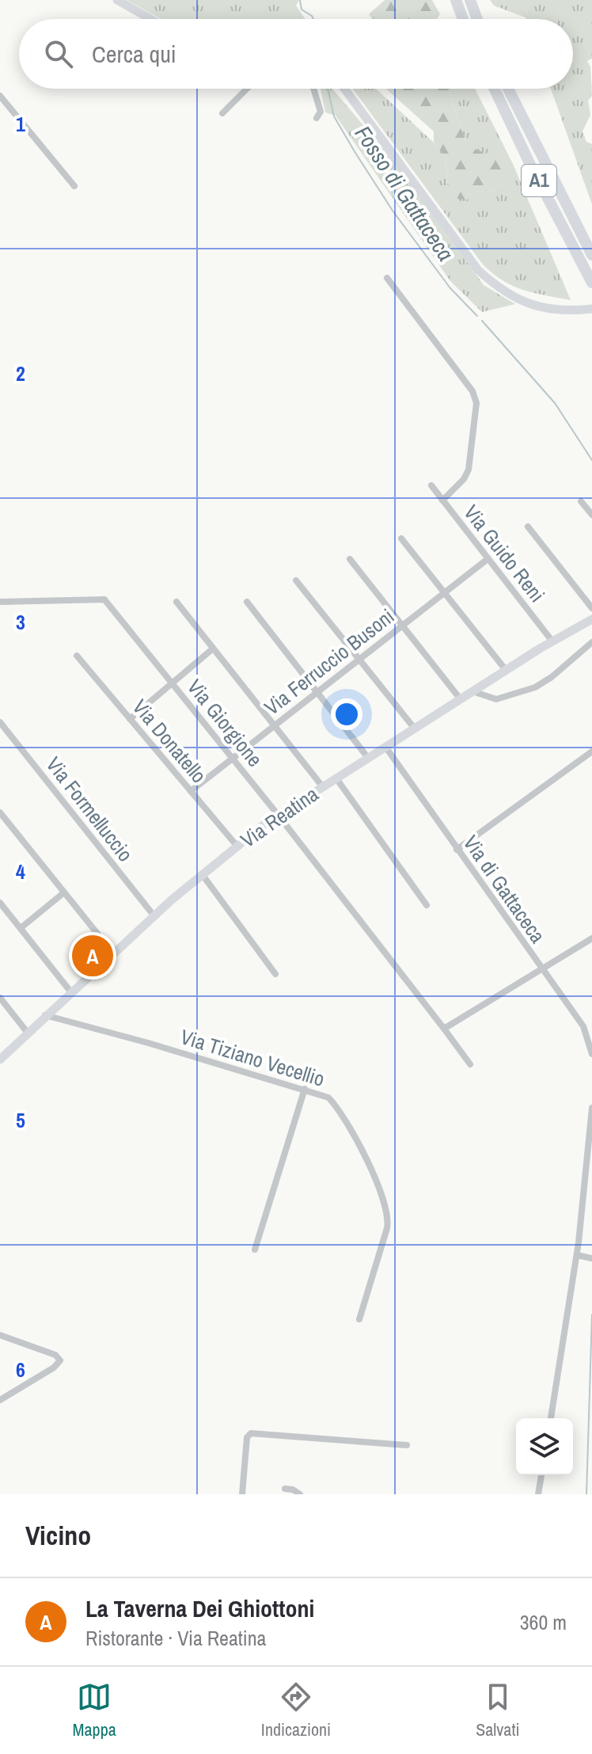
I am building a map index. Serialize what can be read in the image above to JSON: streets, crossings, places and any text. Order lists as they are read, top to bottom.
{
  "streets": {
    "highway": ["A1"],
    "street": [
      "Via Guido Reni",
      "Via Ferruccio Busoni",
      "Via Giorgione",
      "Via Donatello",
      "Via Formelluccio",
      "Via Reatina",
      "Via di Gattaceca",
      "Via Tiziano Vecellio"
    ]
  },
  "crossings": [
    ["Via Guido Reni", "Via Ferruccio Busoni"],
    ["Via Guido Reni", "Via Reatina"],
    ["Via Ferruccio Busoni", "Via Giorgione"],
    ["Via Ferruccio Busoni", "Via Donatello"],
    ["Via Giorgione", "Via Reatina"],
    ["Via Donatello", "Via Reatina"],
    ["Via Formelluccio", "Via Reatina"],
    ["Via Reatina", "Via di Gattaceca"],
    ["Via Reatina", "Via Tiziano Vecellio"]
  ],
  "water": ["Fosso di Gattaceca"],
  "page": {
    "search": "Cerca qui",
    "pins": "A",
    "heading": "Vicino",
    "list": [
      {
        "mark": "A",
        "name": "La Taverna Dei Ghiottoni",
        "note": "Ristorante · Via Reatina",
        "value": "360 m"
      }
    ],
    "nav": ["Mappa", "Indicazioni", "Salvati"]
  },
  "grid": {
    "rows": [
      "1",
      "2",
      "3",
      "4",
      "5",
      "6"
    ]
  }
}
